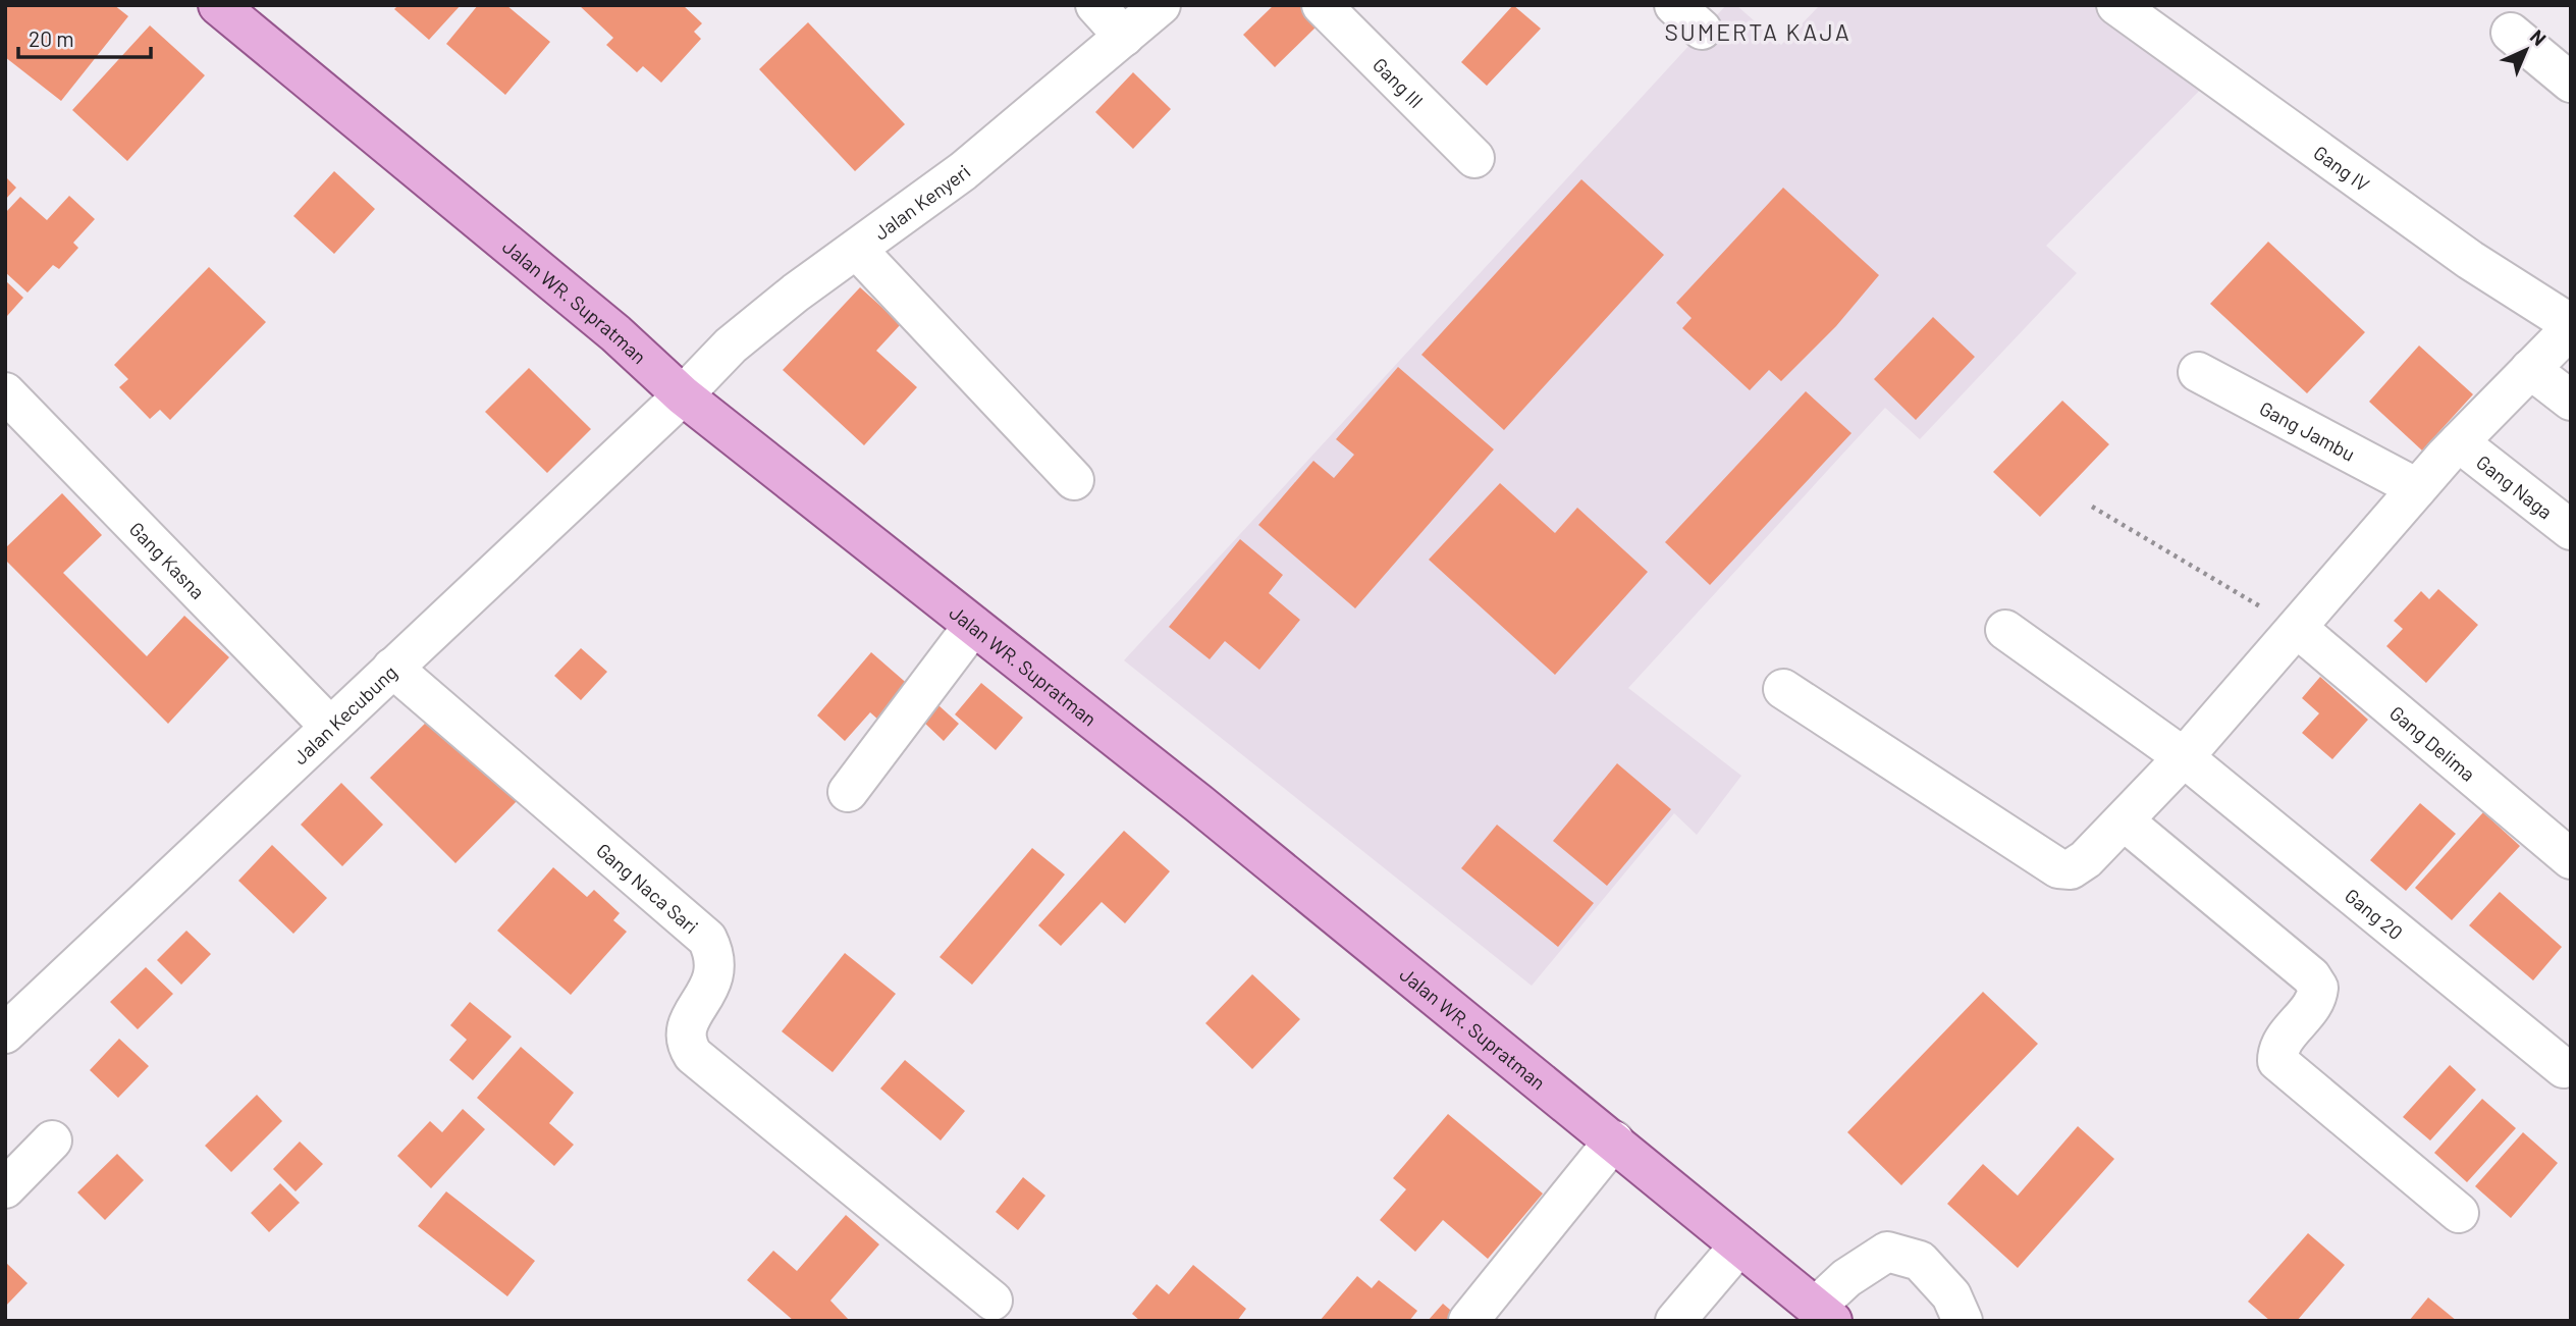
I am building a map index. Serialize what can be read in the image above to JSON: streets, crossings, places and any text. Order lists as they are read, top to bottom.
{
  "streets": {
    "main road": ["Jalan WR. Supratman"],
    "street": [
      "Gang III",
      "Gang IV",
      "Jalan Kenyeri",
      "Gang Jambu",
      "Gang Naga",
      "Gang Kasna",
      "Jalan Kecubung",
      "Gang Delima",
      "Gang Naca Sari",
      "Gang 20"
    ]
  },
  "crossings": [
    ["Jalan Kenyeri", "Jalan WR. Supratman"],
    ["Jalan Kenyeri", "Jalan Kecubung"],
    ["Jalan WR. Supratman", "Jalan Kecubung"],
    ["Gang Kasna", "Jalan Kecubung"],
    ["Jalan Kecubung", "Gang Naca Sari"]
  ],
  "districts": ["SUMERTA KAJA"],
  "scale_bar": "20 m",
  "north": "top right"
}
